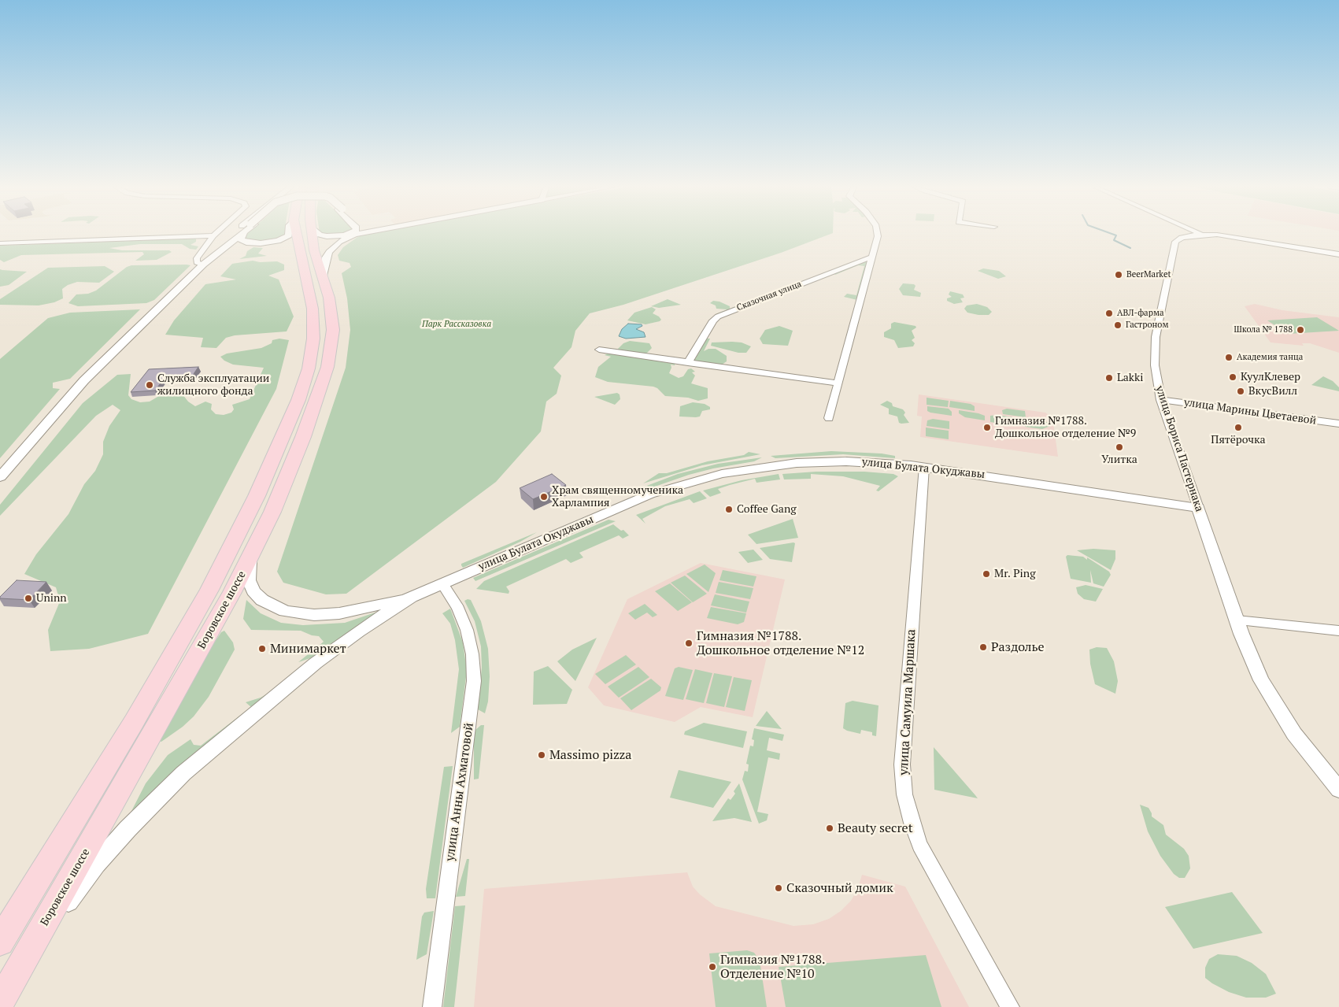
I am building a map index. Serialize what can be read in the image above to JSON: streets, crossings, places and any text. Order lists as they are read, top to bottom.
{
  "streets": {
    "main road": ["Боровское шоссе"],
    "street": [
      "Сказочная улица",
      "улица Марины Цветаевой",
      "улица Бориса Пастернака",
      "улица Булата Окуджавы",
      "улица Самуила Маршака",
      "улица Анны Ахматовой"
    ]
  },
  "crossings": [
    ["улица Марины Цветаевой", "улица Бориса Пастернака"],
    ["улица Бориса Пастернака", "улица Булата Окуджавы"],
    ["улица Булата Окуджавы", "улица Самуила Маршака"],
    ["улица Булата Окуджавы", "улица Анны Ахматовой"]
  ],
  "parks": ["Парк Рассказовка"],
  "places": [
    "BeerMarket",
    "АВЛ-фарма",
    "Гастроном",
    "Школа № 1788",
    "Академия танца",
    "КуулКлевер",
    "Lakki",
    "Служба эксплуатации жилищного фонда",
    "ВкусВилл",
    "Гимназия №1788. Дошкольное отделение №9",
    "Пятёрочка",
    "Улитка",
    "Храм священномученика Харлампия",
    "Coffee Gang",
    "Mr. Ping",
    "Uninn",
    "Гимназия №1788. Дошкольное отделение №12",
    "Раздолье",
    "Минимаркет",
    "Massimo pizza",
    "Beauty secret",
    "Сказочный домик",
    "Гимназия №1788. Отделение №10"
  ]
}
